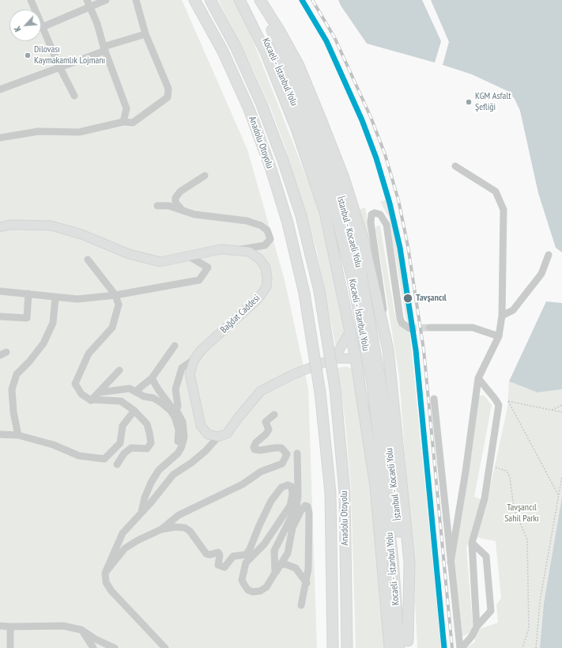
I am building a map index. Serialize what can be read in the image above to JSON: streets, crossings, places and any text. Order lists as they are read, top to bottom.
{
  "streets": {
    "highway": ["Kocaeli - İstanbul Yolu", "Anadolu Otoyolu", "İstanbul - Kocaeli Yolu"],
    "main road": ["Bağdat Caddesi"]
  },
  "crossings": [
    ["Kocaeli - İstanbul Yolu", "İstanbul - Kocaeli Yolu"]
  ],
  "parks": ["Tavşancıl Sahil Parkı"],
  "places": ["Dilovası Kaymakamlık Lojmanı", "KGM Asfalt Şefliği", "Tavşancıl"],
  "north": "bottom left"
}
